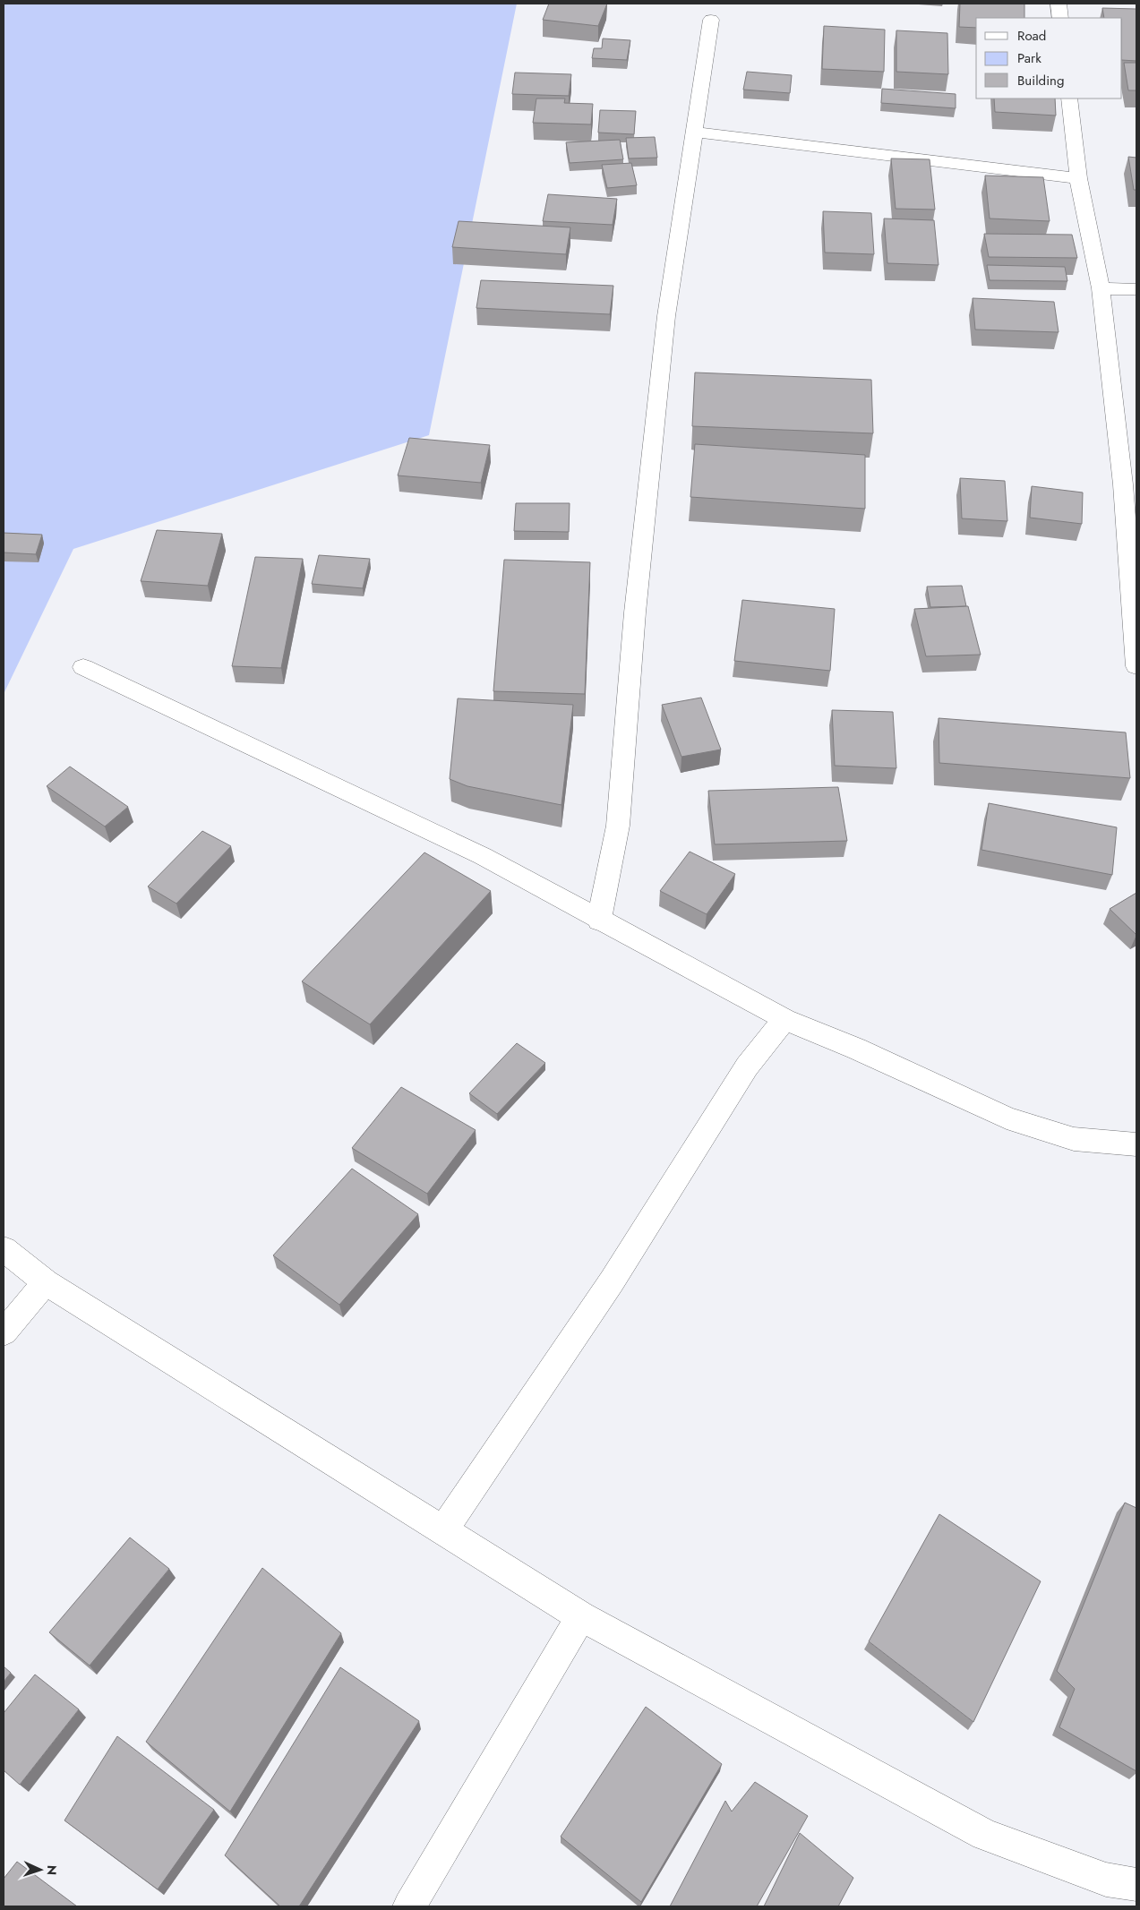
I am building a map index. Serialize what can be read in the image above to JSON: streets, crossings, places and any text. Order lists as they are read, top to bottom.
{
  "legend": ["Road", "Park", "Building"],
  "north": "right"
}
